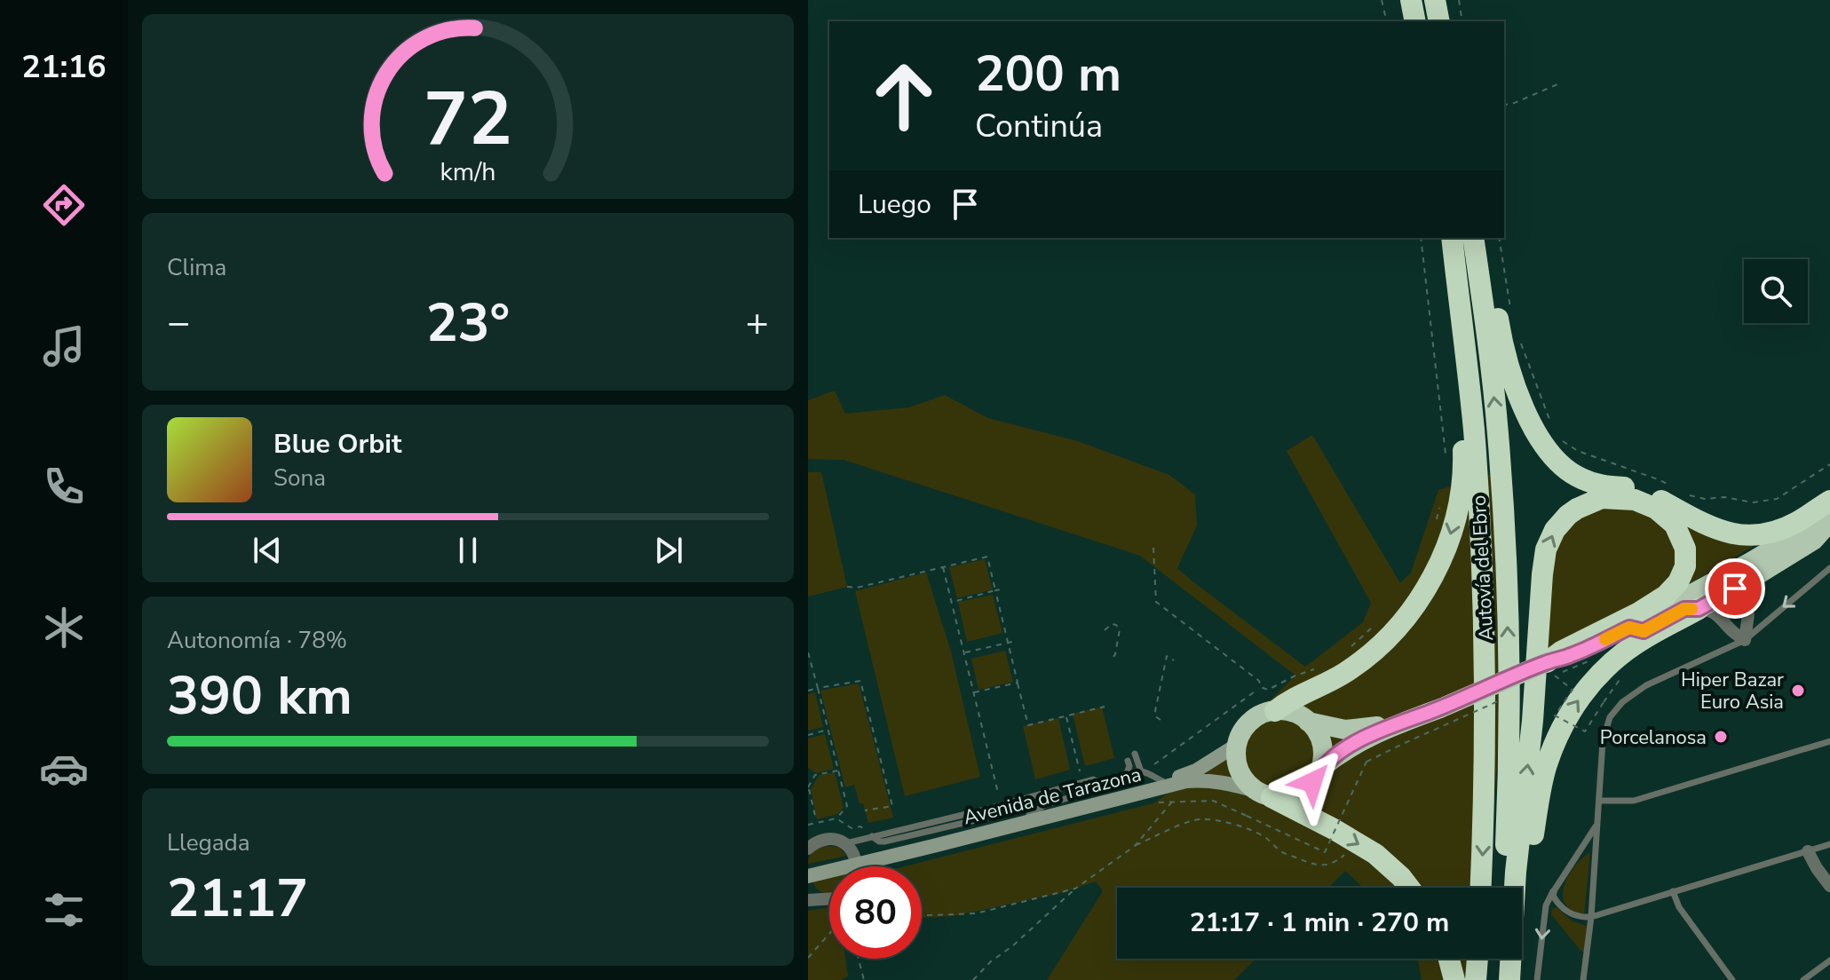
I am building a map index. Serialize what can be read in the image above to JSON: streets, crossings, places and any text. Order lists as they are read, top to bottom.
{
  "streets": {
    "highway": ["Autovía del Ebro"],
    "main road": ["Avenida de Tarazona"]
  },
  "places": ["Hiper Bazar Euro Asia", "Porcelanosa"],
  "page": {
    "tabs": "21:16",
    "turn": ["200 m", "Continúa"],
    "then": "Luego",
    "tile": [
      "Clima",
      ["Autonomía · 78%", "390 km"],
      ["Llegada", "21:17"]
    ],
    "heat": ["−", "23°", "+"],
    "song": ["Blue Orbit", "Sona"],
    "limit": "80",
    "trip": "21:17 · 1 min · 270 m",
    "gauge": ["72", "km/h"]
  }
}
